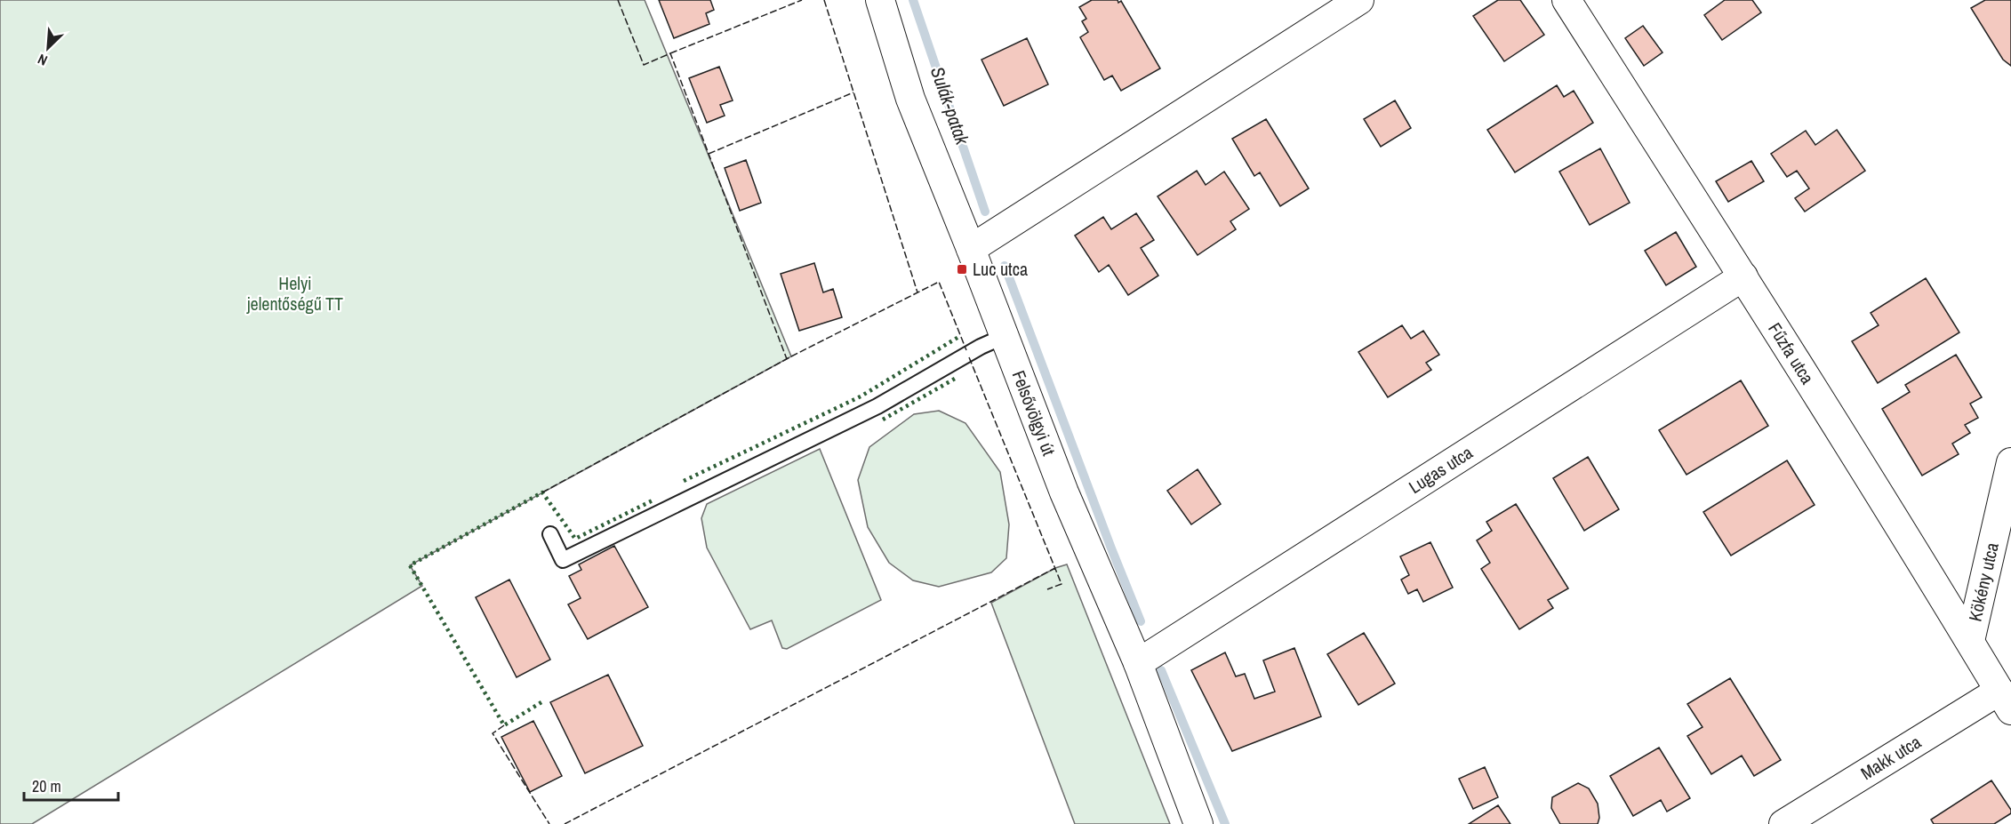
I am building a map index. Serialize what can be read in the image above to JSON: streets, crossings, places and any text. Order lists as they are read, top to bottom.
{
  "streets": {
    "street": [
      "Fűzfa utca",
      "Felsővölgyi út",
      "Lugas utca",
      "Kökény utca",
      "Makk utca"
    ]
  },
  "crossings": [
    ["Fűzfa utca", "Lugas utca"],
    ["Fűzfa utca", "Kökény utca"],
    ["Fűzfa utca", "Makk utca"],
    ["Felsővölgyi út", "Lugas utca"]
  ],
  "water": ["Sulák-patak"],
  "parks": ["Helyi jelentőségű TT"],
  "places": {
    "transit": ["Luc utca"]
  },
  "scale_bar": "20 m",
  "north": "bottom left"
}
